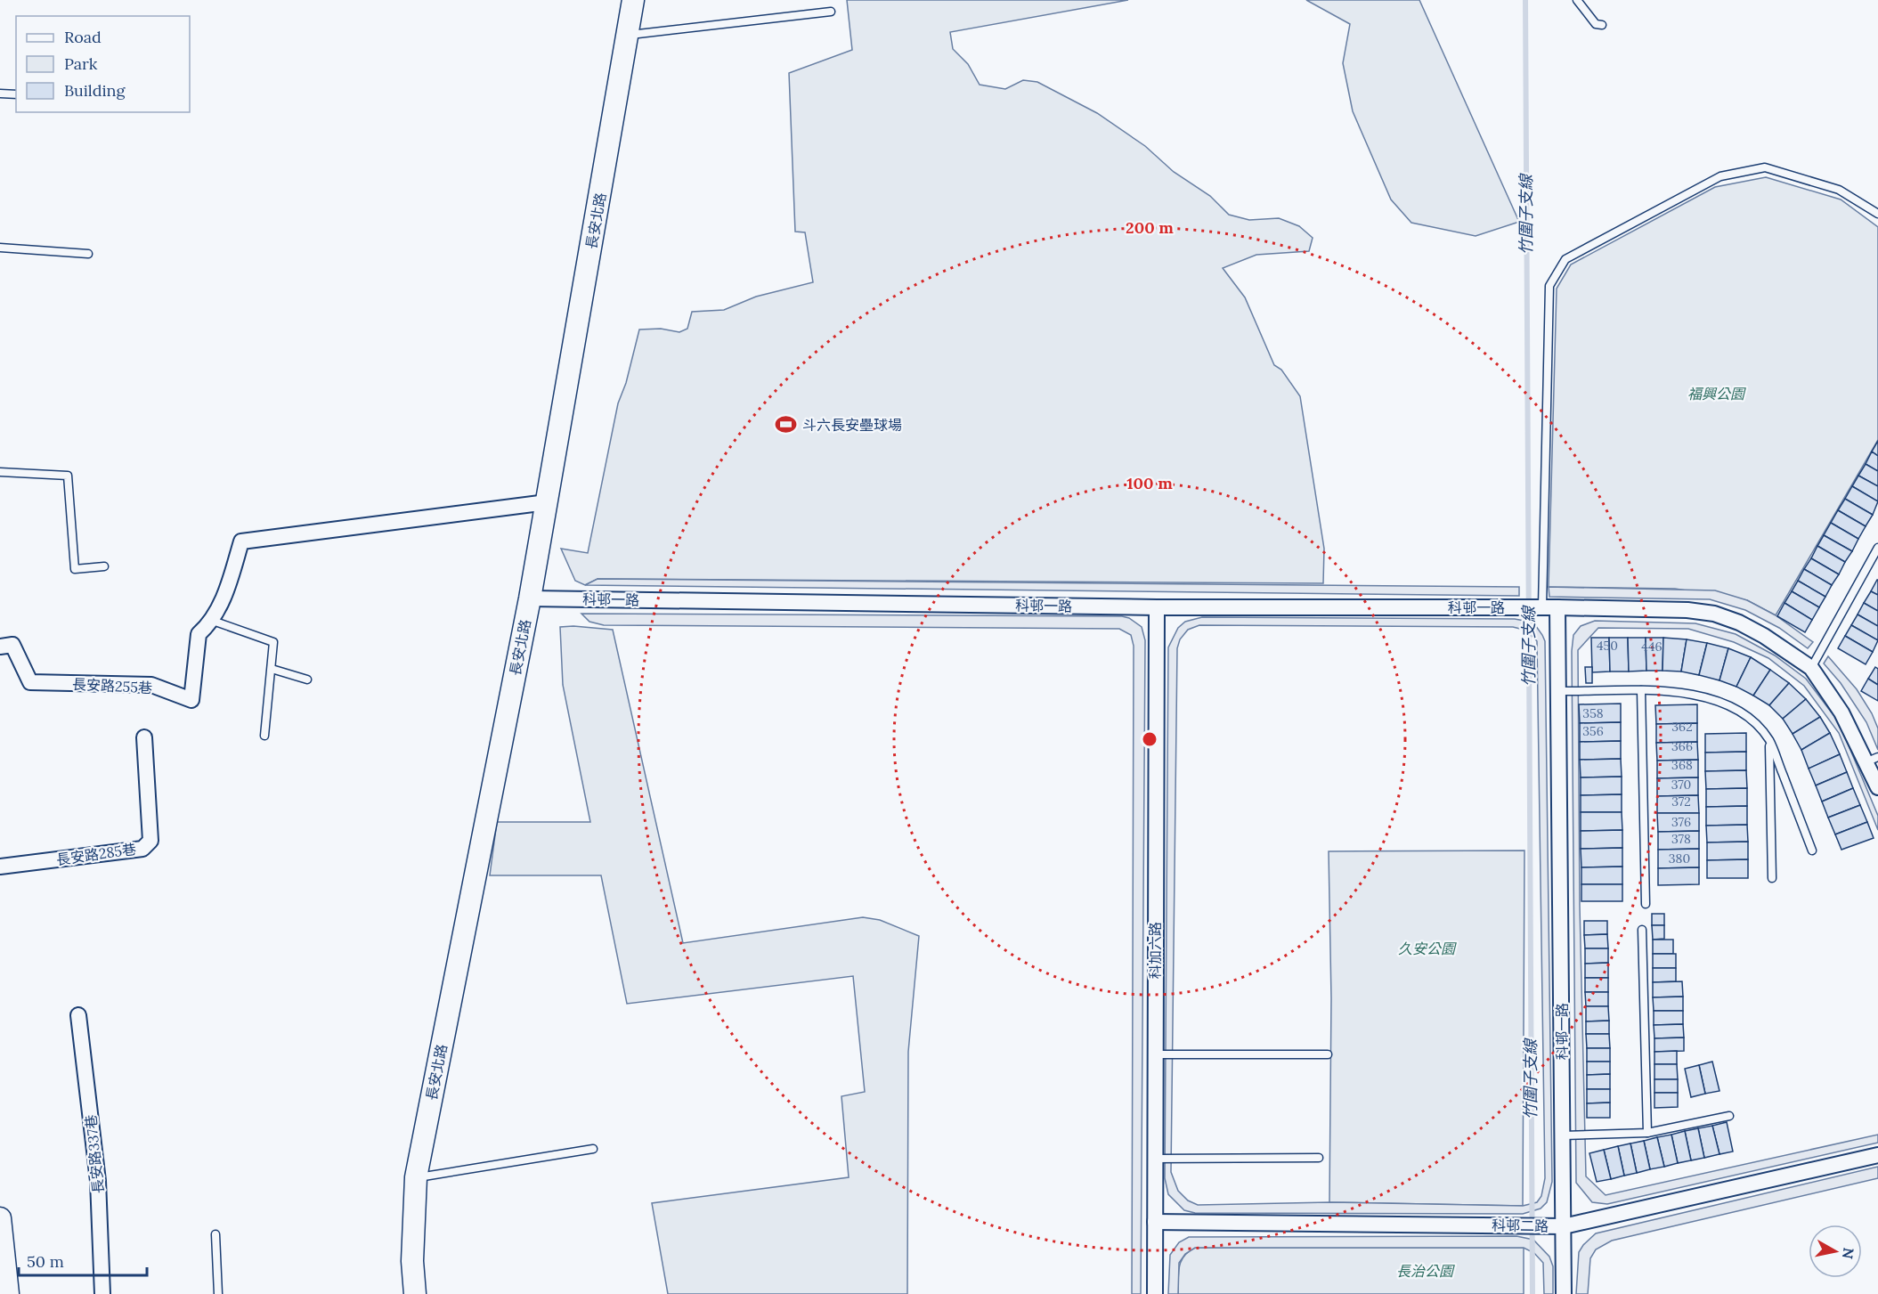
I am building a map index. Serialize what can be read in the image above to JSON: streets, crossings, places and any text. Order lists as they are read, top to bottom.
{
  "streets": {
    "street": [
      "長安北路",
      "科邨一路",
      "長安路255巷",
      "長安路285巷",
      "科加六路",
      "長安路337巷",
      "科邨二路"
    ]
  },
  "crossings": [
    ["長安北路", "科邨一路"],
    ["科邨一路", "科加六路"],
    ["科邨一路", "科邨二路"],
    ["科加六路", "科邨二路"]
  ],
  "water": ["竹圍子支線"],
  "parks": ["福興公園", "久安公園", "長治公園"],
  "places": {
    "sports": ["斗六長安壘球場"]
  },
  "house_numbers": [
    "450",
    "446",
    "358",
    "362",
    "356",
    "366",
    "368",
    "370",
    "372",
    "376",
    "378",
    "380"
  ],
  "legend": ["Road", "Park", "Building"],
  "scale_bar": "50 m",
  "north": "right",
  "rings": ["200 m", "100 m"]
}
